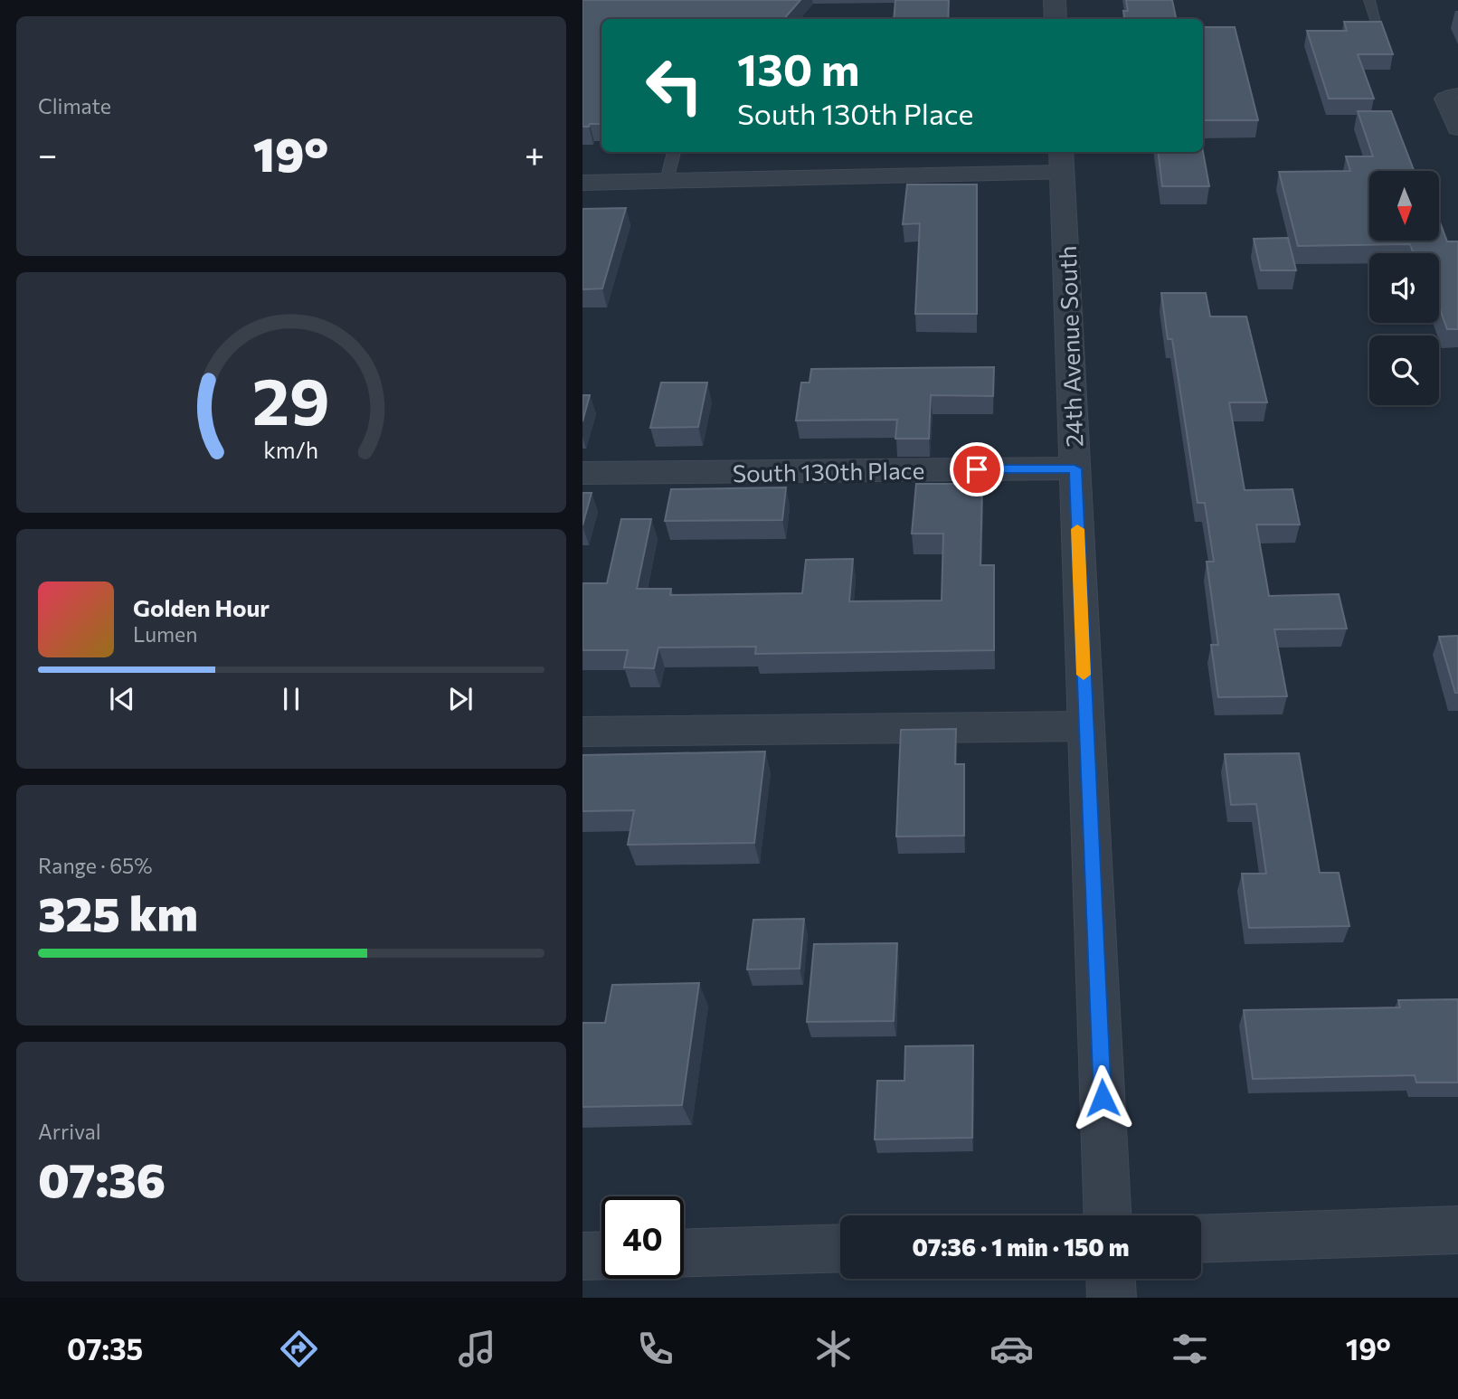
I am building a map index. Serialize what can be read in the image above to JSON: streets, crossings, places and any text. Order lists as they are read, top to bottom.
{
  "streets": {
    "street": ["24th Avenue South", "South 130th Place"]
  },
  "crossings": [
    ["24th Avenue South", "South 130th Place"]
  ],
  "north": "bottom",
  "page": {
    "tile": [
      "Climate",
      ["Range · 65%", "325 km"],
      ["Arrival", "07:36"]
    ],
    "turn": ["130 m", "South 130th Place"],
    "heat": ["−", "19°", "+"],
    "song": ["Golden Hour", "Lumen"],
    "limit": "40",
    "trip": "07:36 · 1 min · 150 m",
    "tabs": ["07:35", "19°"],
    "gauge": ["29", "km/h"]
  }
}
